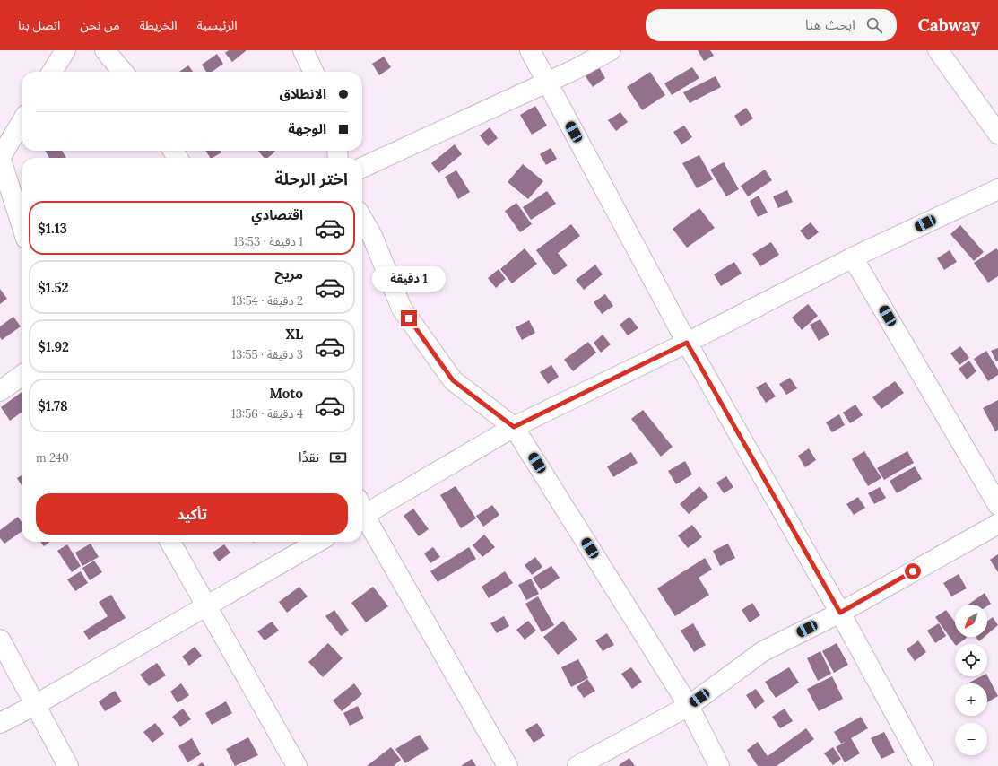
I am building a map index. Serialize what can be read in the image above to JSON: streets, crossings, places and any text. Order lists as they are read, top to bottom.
{
  "north": "bottom left",
  "page": {
    "header": "Cabway",
    "search": "ابحث هنا",
    "nav": [
      "الرئيسية",
      "الخريطة",
      "من نحن",
      "اتصل بنا"
    ],
    "banner": ["الانطلاق", "الوجهة"],
    "heading": "اختر الرحلة",
    "list": [
      {
        "name": "اقتصادي",
        "note": "1 دقيقة · 13:53",
        "value": "$1.13"
      },
      {
        "name": "مريح",
        "note": "2 دقيقة · 13:54",
        "value": "$1.52"
      },
      {
        "name": "XL",
        "note": "3 دقيقة · 13:55",
        "value": "$1.92"
      },
      {
        "name": "Moto",
        "note": "4 دقيقة · 13:56",
        "value": "$1.78"
      }
    ],
    "bubble": "1 دقيقة",
    "pay": ["نقدًا", "240 m"],
    "buttons": "تأكيد",
    "map_buttons": ["+", "−"]
  }
}
